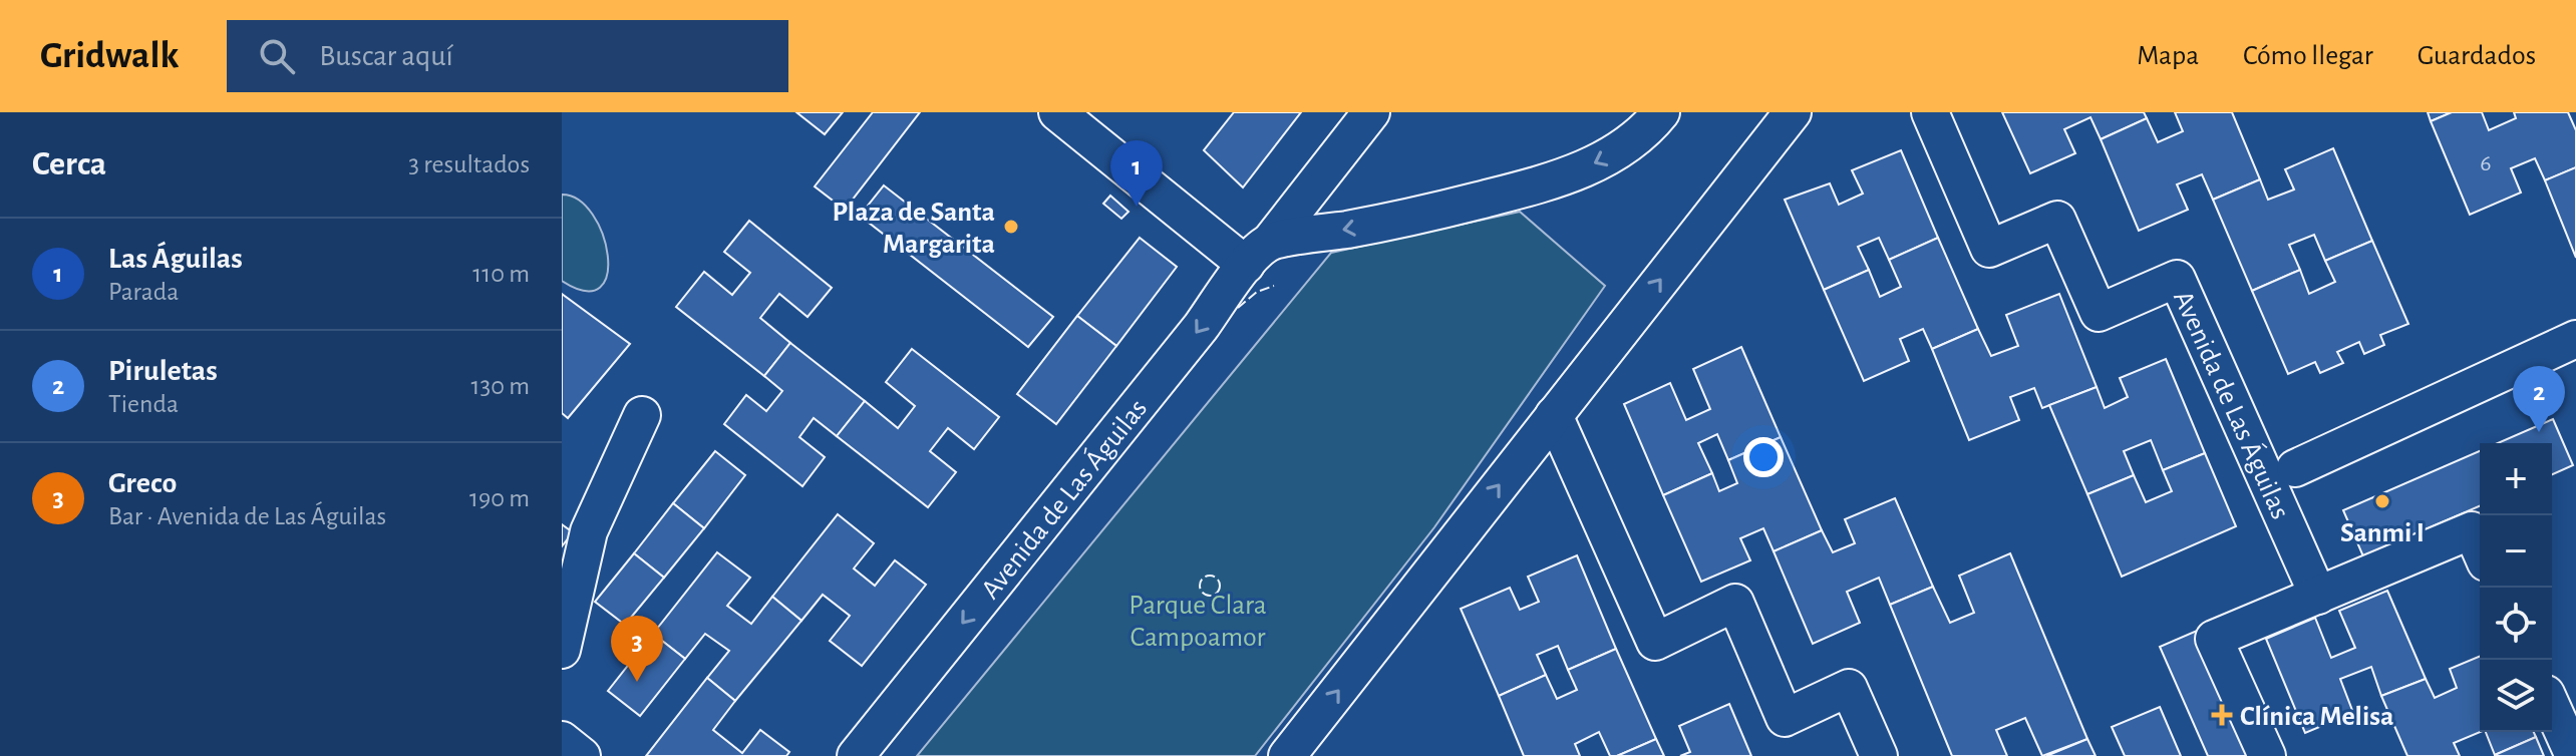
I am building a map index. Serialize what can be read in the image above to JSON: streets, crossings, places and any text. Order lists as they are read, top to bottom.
{
  "streets": {
    "street": ["Avenida de Las Águilas"]
  },
  "one_way": ["Avenida de Las Águilas"],
  "parks": ["Parque Clara Campoamor"],
  "places": {
    "other": ["Plaza de Santa Margarita", "Sanmi I"],
    "health": ["Clínica Melisa"]
  },
  "house_numbers": ["6"],
  "page": {
    "header": "Gridwalk",
    "search": "Buscar aquí",
    "nav": ["Mapa", "Cómo llegar", "Guardados"],
    "heading": ["Cerca", "3 resultados"],
    "pins": ["1", "2", "3"],
    "list": [
      {
        "mark": "1",
        "name": "Las Águilas",
        "note": "Parada",
        "value": "110 m"
      },
      {
        "mark": "2",
        "name": "Piruletas",
        "note": "Tienda",
        "value": "130 m"
      },
      {
        "mark": "3",
        "name": "Greco",
        "note": "Bar · Avenida de Las Águilas",
        "value": "190 m"
      }
    ],
    "map_buttons": ["+", "−"]
  }
}
